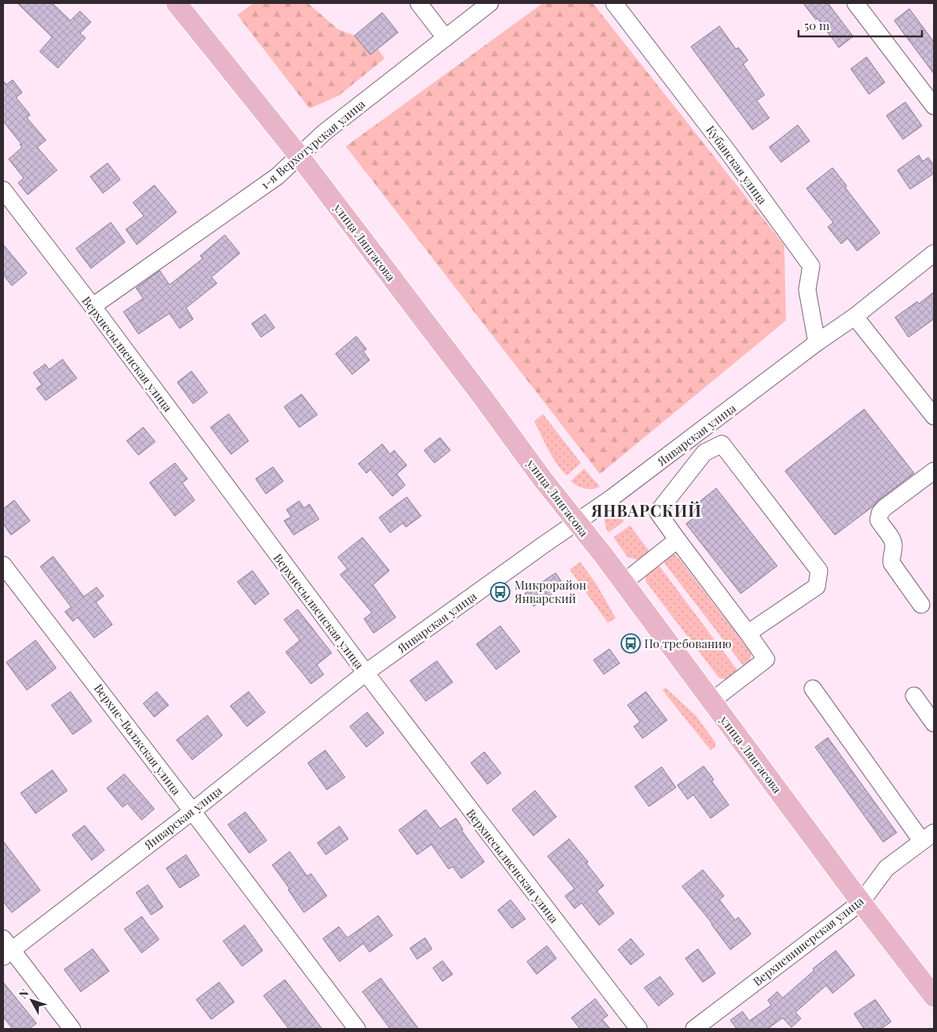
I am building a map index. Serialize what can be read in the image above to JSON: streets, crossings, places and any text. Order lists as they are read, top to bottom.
{
  "streets": {
    "main road": ["улица Лянгасова"],
    "street": [
      "1-я Верхотурская улица",
      "Кубанская улица",
      "Верхнесылвенская улица",
      "Январская улица",
      "Верхне-Волжская улица",
      "Верхневишерская улица"
    ]
  },
  "crossings": [
    ["1-я Верхотурская улица", "улица Лянгасова"],
    ["1-я Верхотурская улица", "Верхнесылвенская улица"],
    ["Кубанская улица", "Январская улица"],
    ["улица Лянгасова", "Январская улица"],
    ["улица Лянгасова", "Верхневишерская улица"],
    ["Верхнесылвенская улица", "Январская улица"],
    ["Январская улица", "Верхне-Волжская улица"]
  ],
  "districts": ["ЯНВАРСКИЙ"],
  "places": {
    "bus stop": ["Микрорайон Январский", "По требованию"]
  },
  "scale_bar": "50 m",
  "north": "top left"
}
